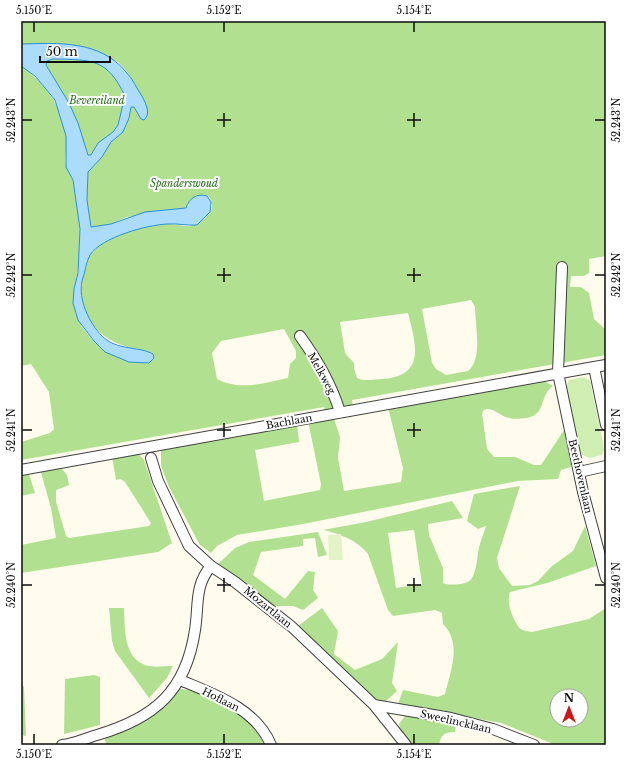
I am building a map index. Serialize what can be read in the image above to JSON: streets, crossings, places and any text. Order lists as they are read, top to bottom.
{
  "streets": {
    "street": [
      "Melkweg",
      "Bachlaan",
      "Beethovenlaan",
      "Mozartlaan",
      "Hoflaan",
      "Sweelincklaan"
    ]
  },
  "crossings": [
    ["Melkweg", "Bachlaan"],
    ["Bachlaan", "Beethovenlaan"],
    ["Mozartlaan", "Sweelincklaan"]
  ],
  "parks": ["Bevereiland", "Spanderswoud"],
  "scale_bar": "50 m",
  "north": "top",
  "coordinates": [
    "5.150°E",
    "5.152°E",
    "5.154°E",
    "52.243°N",
    "52.242°N",
    "52.241°N",
    "52.240°N"
  ]
}
